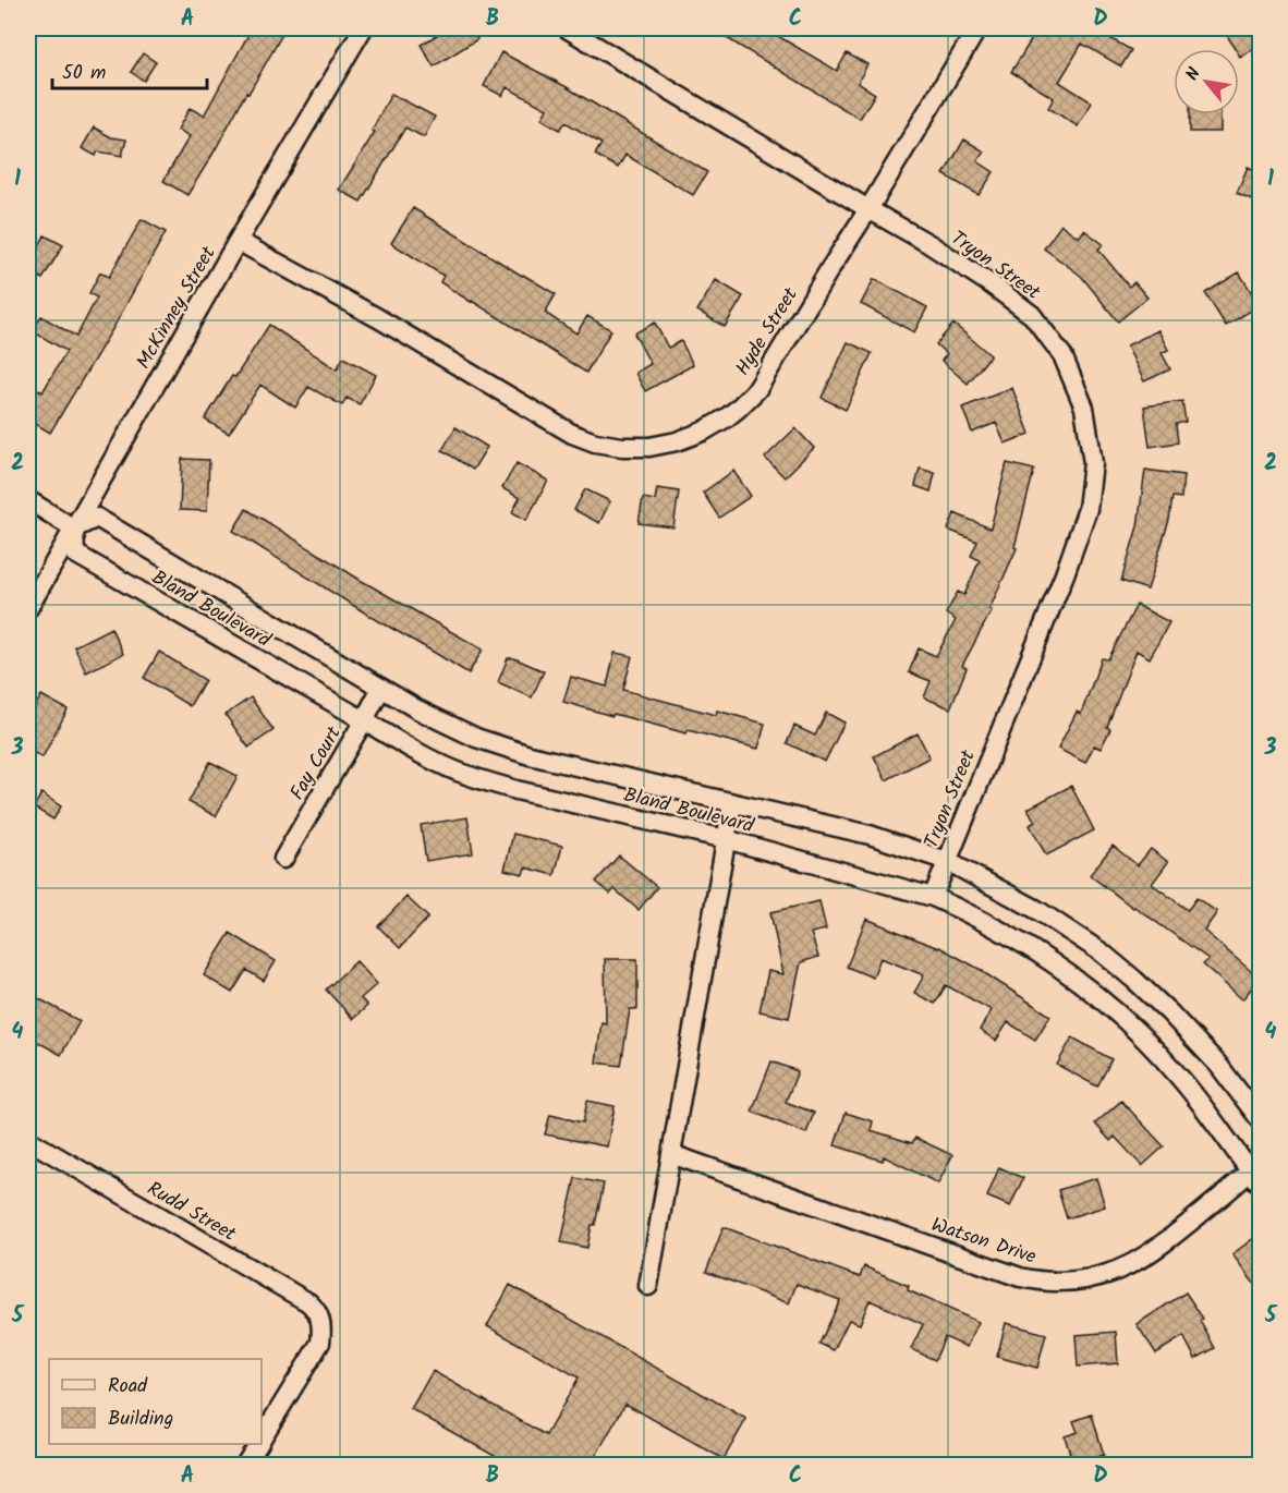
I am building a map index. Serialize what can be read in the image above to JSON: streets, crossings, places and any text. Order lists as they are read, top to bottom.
{
  "streets": {
    "street": [
      "Tryon Street",
      "McKinney Street",
      "Hyde Street",
      "Bland Boulevard",
      "Fay Court",
      "Rudd Street",
      "Watson Drive"
    ]
  },
  "crossings": [
    ["Tryon Street", "Hyde Street"],
    ["Tryon Street", "Bland Boulevard"],
    ["McKinney Street", "Hyde Street"],
    ["McKinney Street", "Bland Boulevard"],
    ["Bland Boulevard", "Fay Court"],
    ["Bland Boulevard", "Watson Drive"]
  ],
  "legend": ["Road", "Building"],
  "scale_bar": "50 m",
  "north": "top left",
  "grid": {
    "columns": [
      "A",
      "B",
      "C",
      "D"
    ],
    "rows": [
      "1",
      "2",
      "3",
      "4",
      "5"
    ]
  }
}
